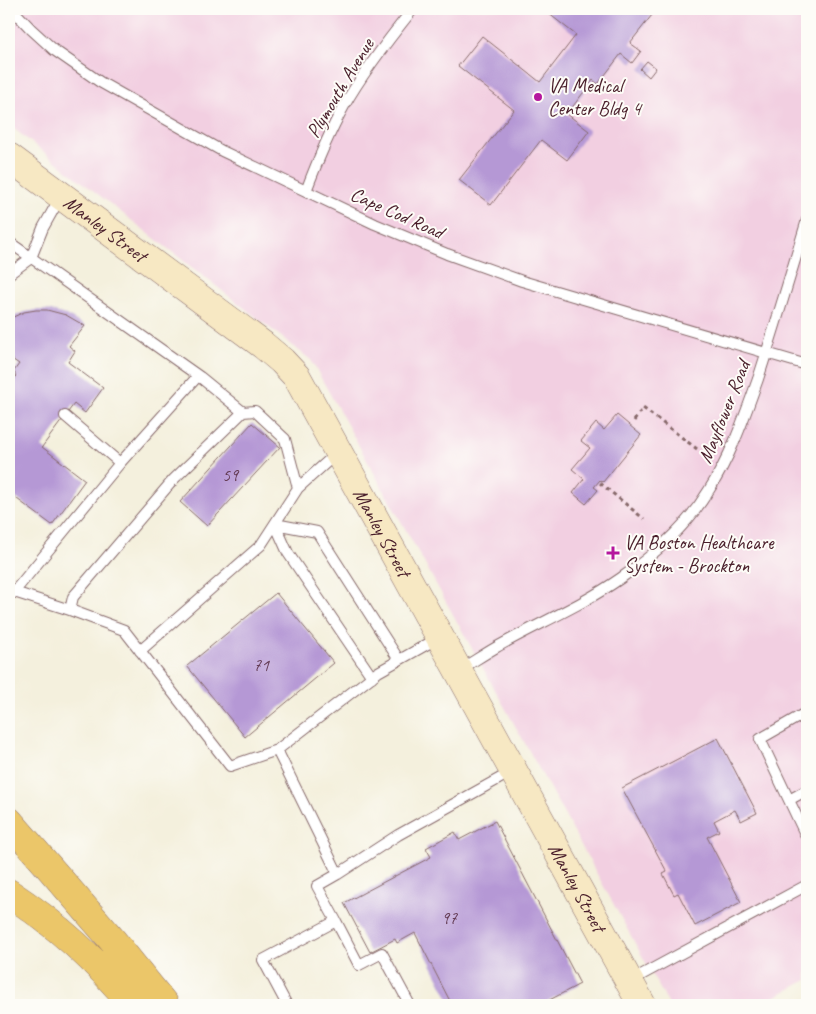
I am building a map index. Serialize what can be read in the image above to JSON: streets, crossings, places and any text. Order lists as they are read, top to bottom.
{
  "streets": {
    "main road": ["Manley Street"],
    "lane": ["Plymouth Avenue", "Cape Cod Road", "Mayflower Road"]
  },
  "crossings": [
    ["Plymouth Avenue", "Cape Cod Road"],
    ["Cape Cod Road", "Mayflower Road"],
    ["Manley Street", "Mayflower Road"]
  ],
  "places": {
    "other": ["VA Medical Center Bldg 4"],
    "health": ["VA Boston Healthcare System - Brockton"]
  },
  "house_numbers": ["59", "71", "97"]
}
